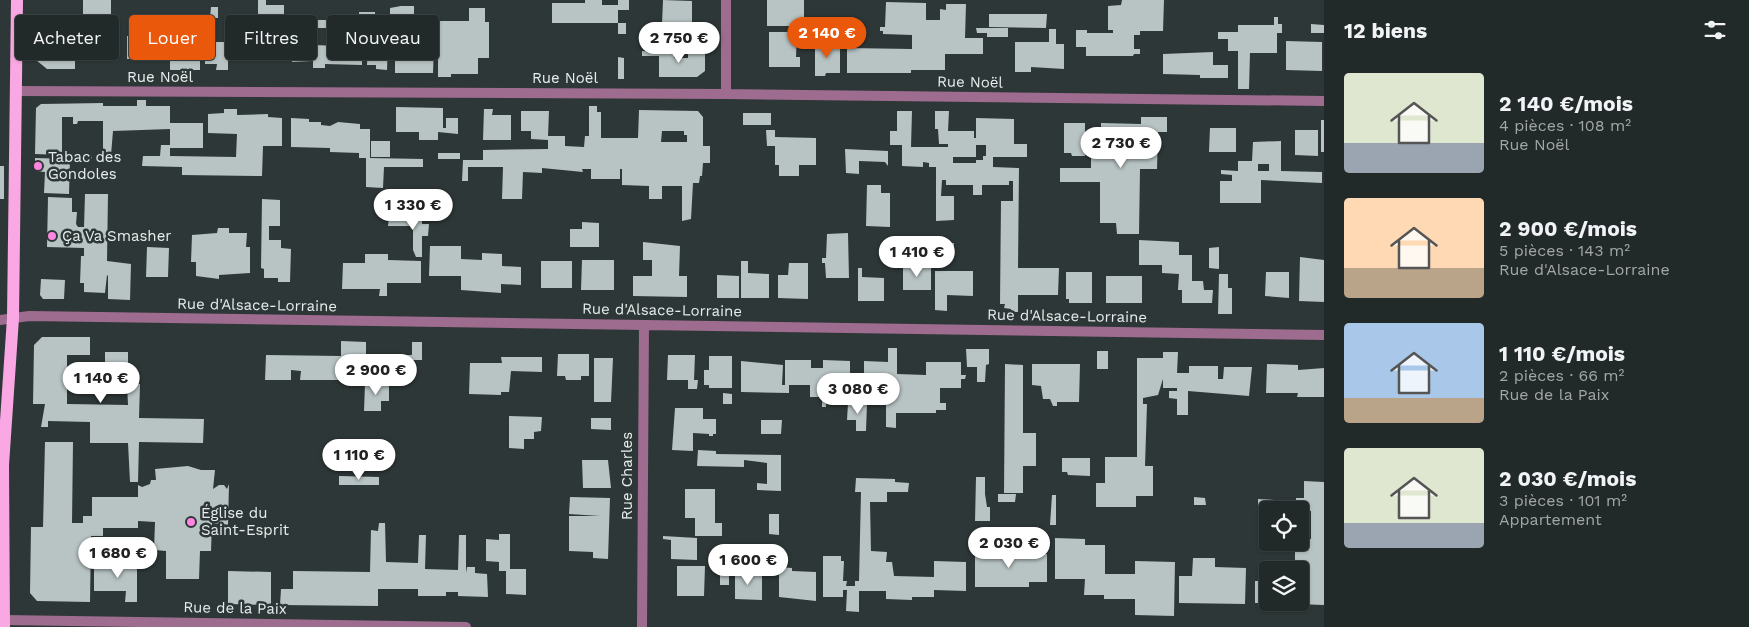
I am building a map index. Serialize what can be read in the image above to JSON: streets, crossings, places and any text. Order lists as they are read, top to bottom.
{
  "streets": {
    "street": [
      "Rue Noël",
      "Rue d'Alsace-Lorraine",
      "Rue Charles",
      "Rue de la Paix"
    ]
  },
  "crossings": [
    ["Rue d'Alsace-Lorraine", "Rue Charles"]
  ],
  "places": ["Tabac des Gondoles", "Ça Va Smasher", "Église du Saint-Esprit"],
  "page": {
    "heading": "12 biens",
    "chip": [
      "Acheter",
      "Louer",
      "Filtres",
      "Nouveau"
    ],
    "price": [
      "2 140 €",
      "2 750 €",
      "2 730 €",
      "1 330 €",
      "1 410 €",
      "2 900 €",
      "1 140 €",
      "3 080 €",
      "1 110 €",
      "2 030 €",
      "1 680 €",
      "1 600 €"
    ],
    "list": [
      {
        "name": "2 140 €/mois",
        "note": "4 pièces · 108 m² · Rue Noël"
      },
      {
        "name": "2 900 €/mois",
        "note": "5 pièces · 143 m² · Rue d'Alsace-Lorraine"
      },
      {
        "name": "1 110 €/mois",
        "note": "2 pièces · 66 m² · Rue de la Paix"
      },
      {
        "name": "2 030 €/mois",
        "note": "3 pièces · 101 m² · Appartement"
      }
    ]
  }
}
